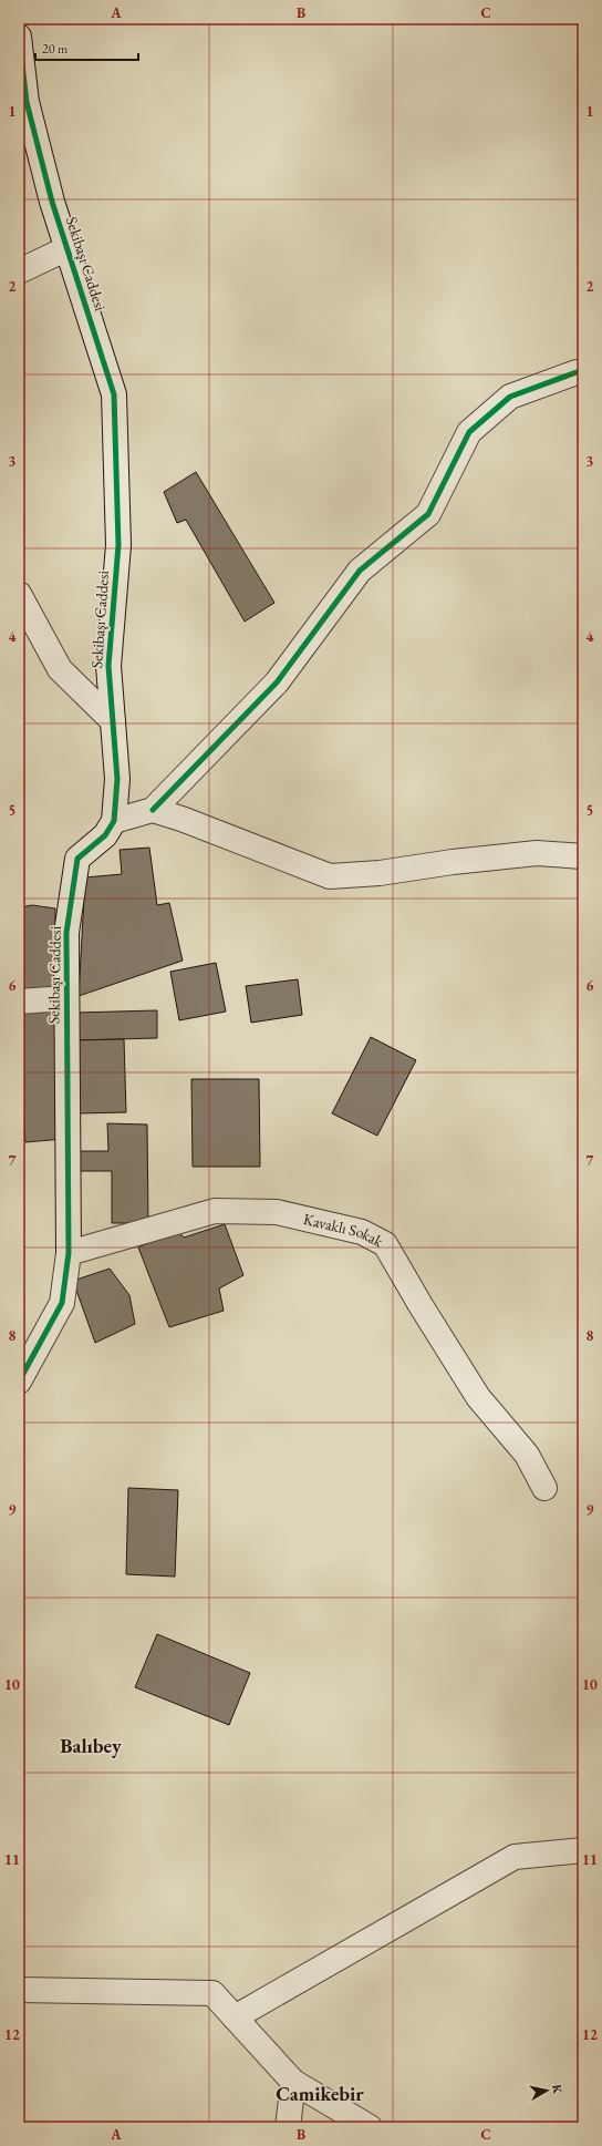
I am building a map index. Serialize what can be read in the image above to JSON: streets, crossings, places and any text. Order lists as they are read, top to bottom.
{
  "streets": {
    "street": ["Sekibaşı Caddesi", "Kavaklı Sokak"]
  },
  "crossings": [
    ["Sekibaşı Caddesi", "Kavaklı Sokak"]
  ],
  "districts": ["Balıbey", "Camikebir"],
  "scale_bar": "20 m",
  "north": "right",
  "grid": {
    "columns": ["A", "B", "C"],
    "rows": [
      "1",
      "2",
      "3",
      "4",
      "5",
      "6",
      "7",
      "8",
      "9",
      "10",
      "11",
      "12"
    ]
  }
}
